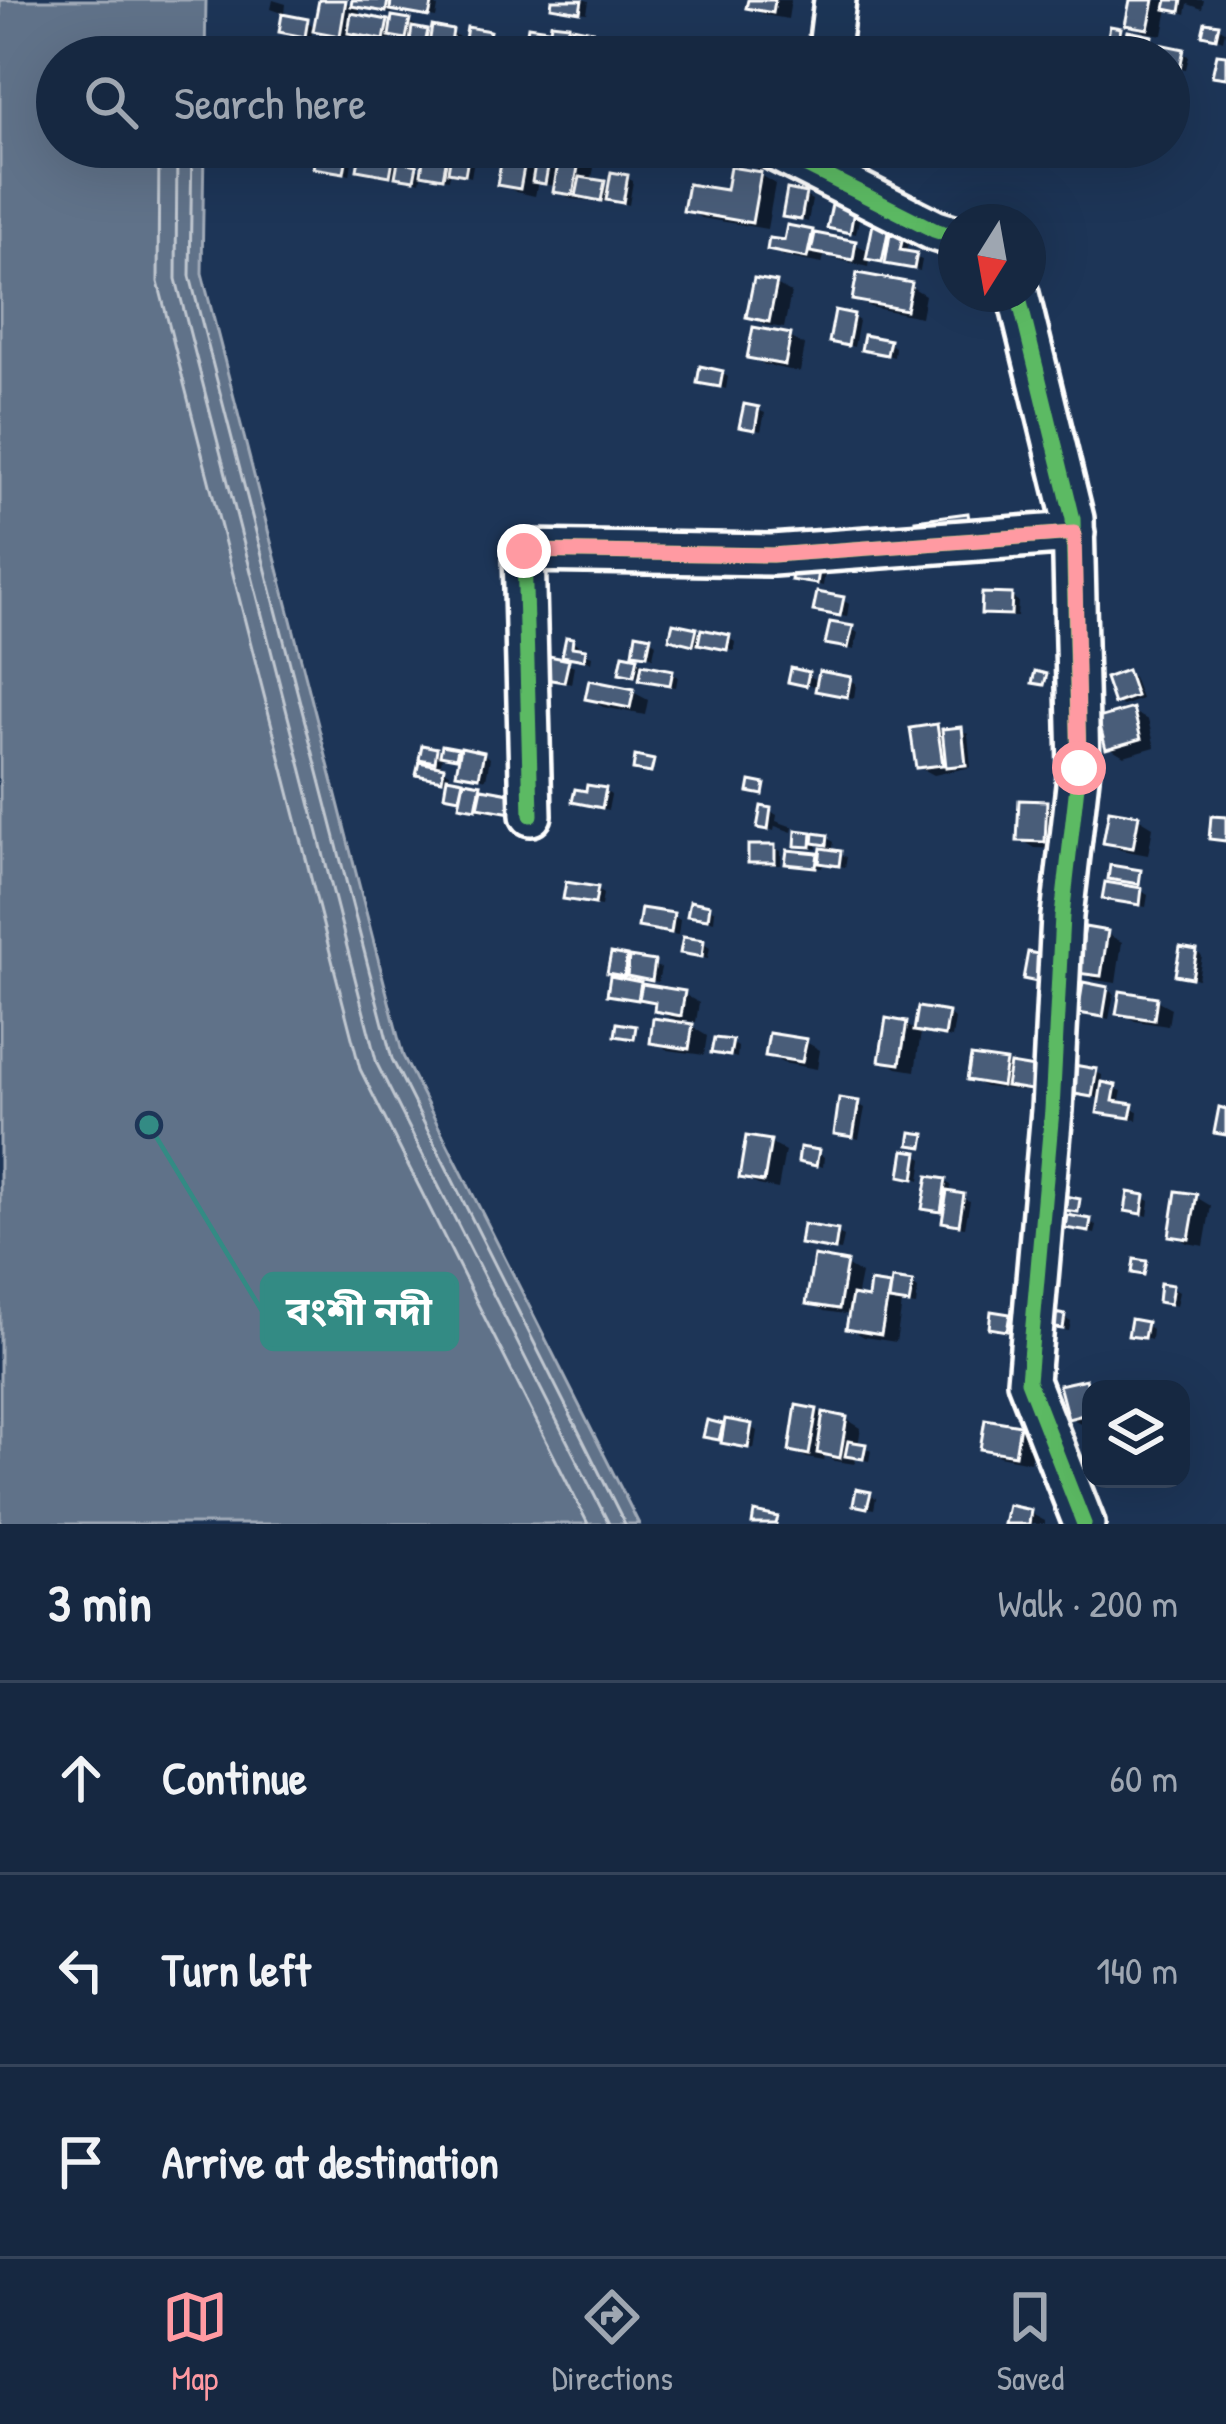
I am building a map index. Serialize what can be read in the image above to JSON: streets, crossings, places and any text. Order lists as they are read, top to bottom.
{
  "places": ["বংশী নদী"],
  "north": "bottom",
  "page": {
    "search": "Search here",
    "heading": ["3 min", "Walk · 200 m"],
    "list": [
      ["Continue", "60 m"],
      ["Turn left", "140 m"],
      "Arrive at destination"
    ],
    "nav": ["Map", "Directions", "Saved"]
  }
}
